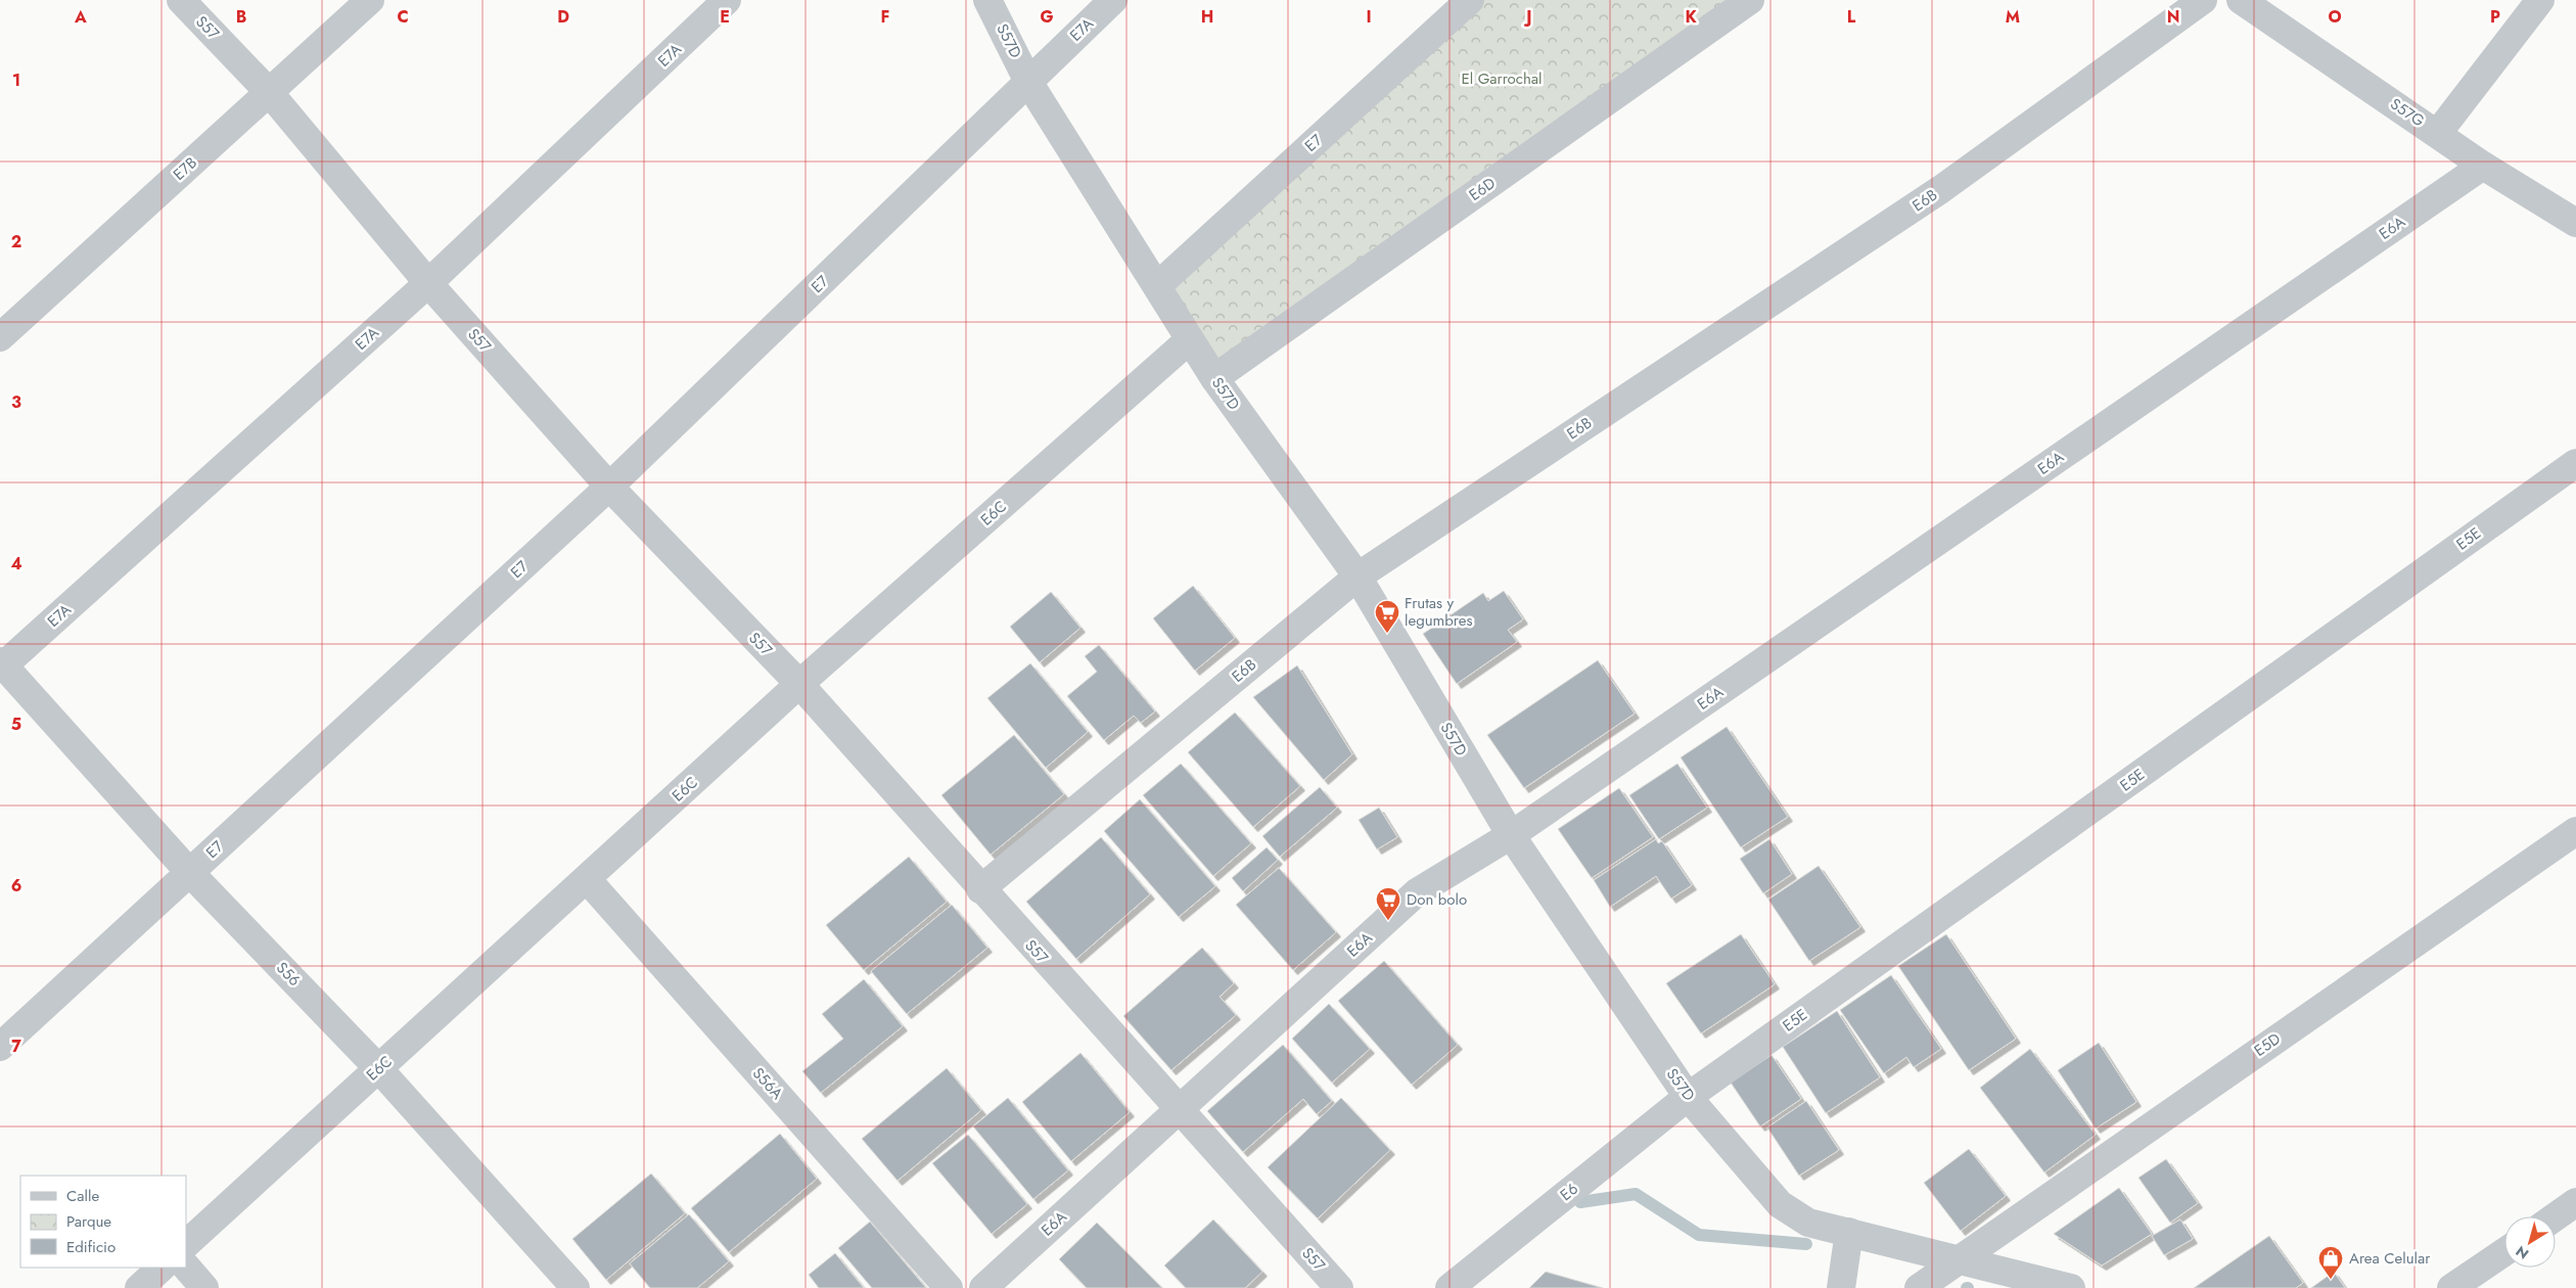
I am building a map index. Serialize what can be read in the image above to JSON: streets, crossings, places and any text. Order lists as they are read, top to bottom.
{
  "streets": {
    "street": [
      "S57",
      "E7A",
      "S57D",
      "S57G",
      "E7",
      "E7B",
      "E6D",
      "E6B",
      "E6A",
      "E6C",
      "E5E",
      "S56",
      "E5D",
      "S56A",
      "E6"
    ]
  },
  "crossings": [
    ["S57", "E7A"],
    ["S57", "E7"],
    ["S57", "E7B"],
    ["S57", "E6B"],
    ["S57", "E6A"],
    ["S57", "E6C"],
    ["E7A", "S57D"],
    ["E7A", "E7"],
    ["E7A", "S56"],
    ["S57D", "E7"],
    ["S57D", "E6D"],
    ["S57D", "E6B"],
    ["S57D", "E6A"],
    ["S57D", "E6C"],
    ["S57D", "E5E"],
    ["S57D", "E5D"],
    ["S57D", "E6"],
    ["S57G", "E6A"],
    ["E7", "S56"],
    ["E6C", "S56"],
    ["E6C", "S56A"],
    ["E5E", "E6"]
  ],
  "parks": ["El Garrochal"],
  "places": {
    "supermarket": ["Frutas y legumbres", "Don bolo"],
    "shop": ["Area Celular"]
  },
  "legend": ["Calle", "Parque", "Edificio"],
  "north": "bottom left",
  "grid": {
    "columns": [
      "A",
      "B",
      "C",
      "D",
      "E",
      "F",
      "G",
      "H",
      "I",
      "J",
      "K",
      "L",
      "M",
      "N",
      "O",
      "P"
    ],
    "rows": [
      "1",
      "2",
      "3",
      "4",
      "5",
      "6",
      "7"
    ]
  }
}
